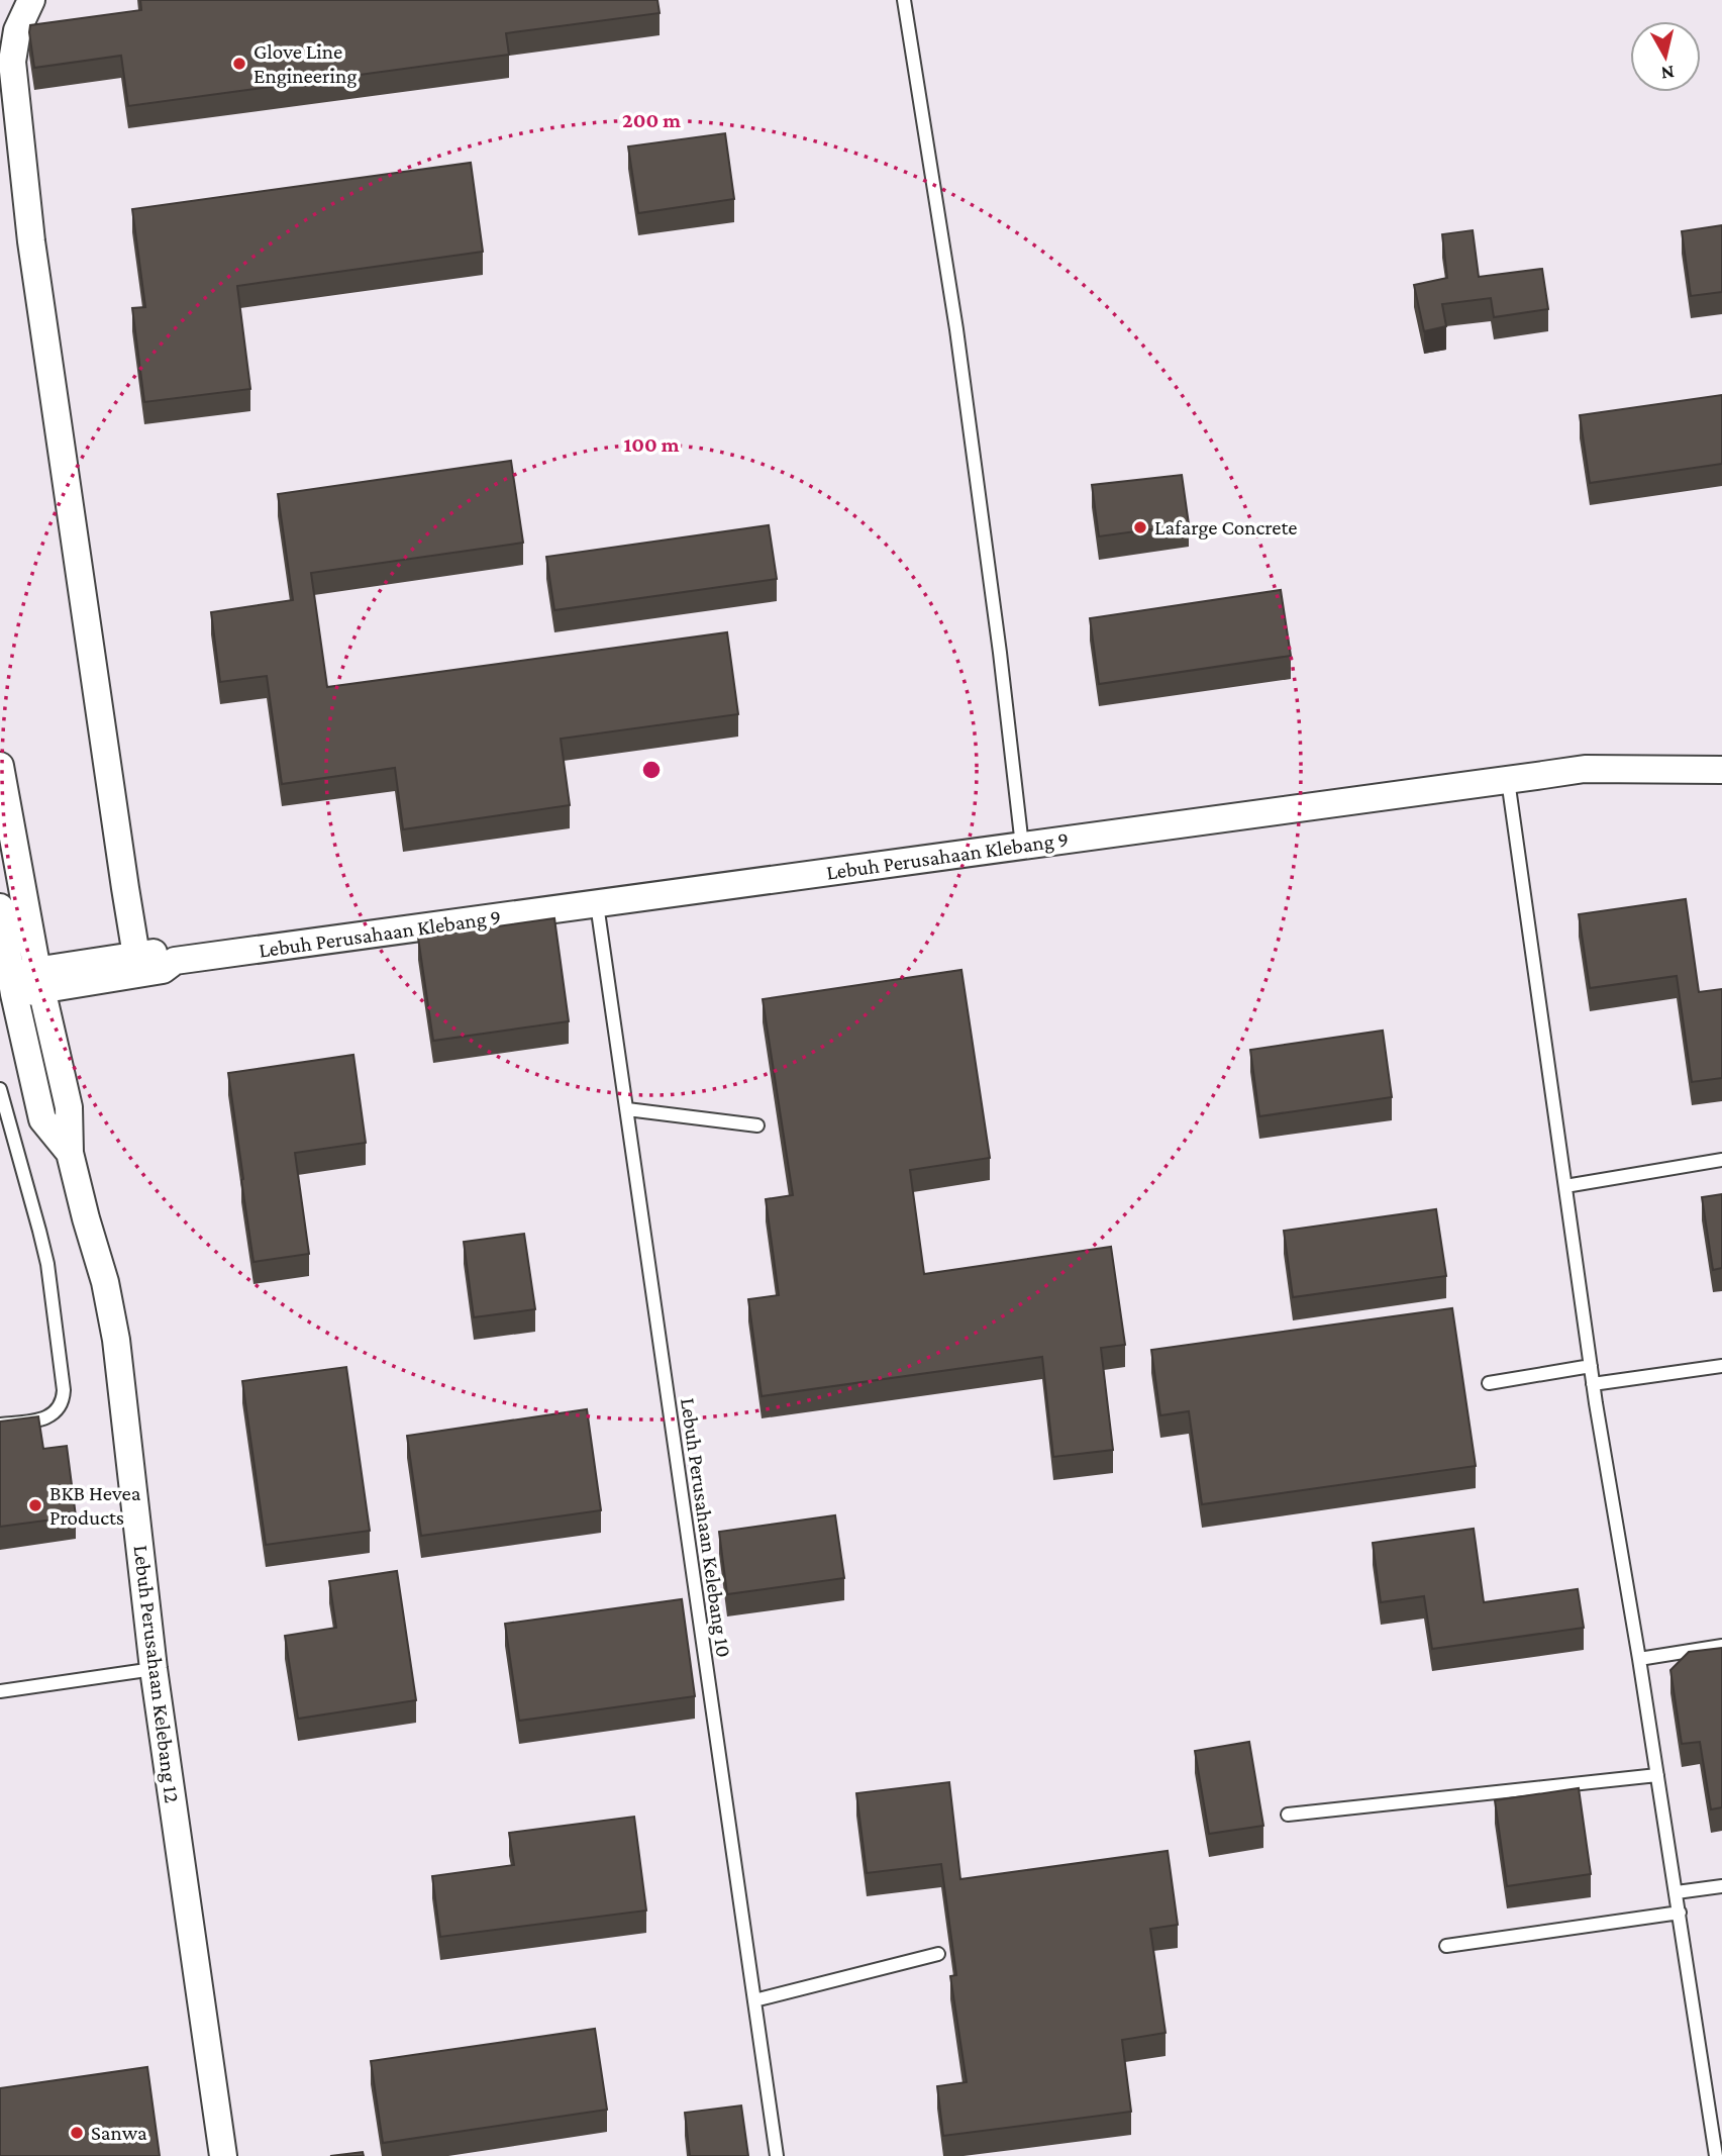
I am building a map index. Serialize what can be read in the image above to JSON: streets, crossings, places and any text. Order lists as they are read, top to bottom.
{
  "streets": {
    "street": ["Lebuh Perusahaan Klebang 9", "Lebuh Perusahaan Kelebang 12"],
    "lane": ["Lebuh Perusahaan Kelebang 10"]
  },
  "crossings": [
    ["Lebuh Perusahaan Klebang 9", "Lebuh Perusahaan Kelebang 10"],
    ["Lebuh Perusahaan Klebang 9", "Lebuh Perusahaan Kelebang 12"]
  ],
  "places": [
    "Glove Line Engineering",
    "Lafarge Concrete",
    "BKB Hevea Products",
    "Sanwa"
  ],
  "north": "bottom",
  "rings": ["200 m", "100 m"]
}
